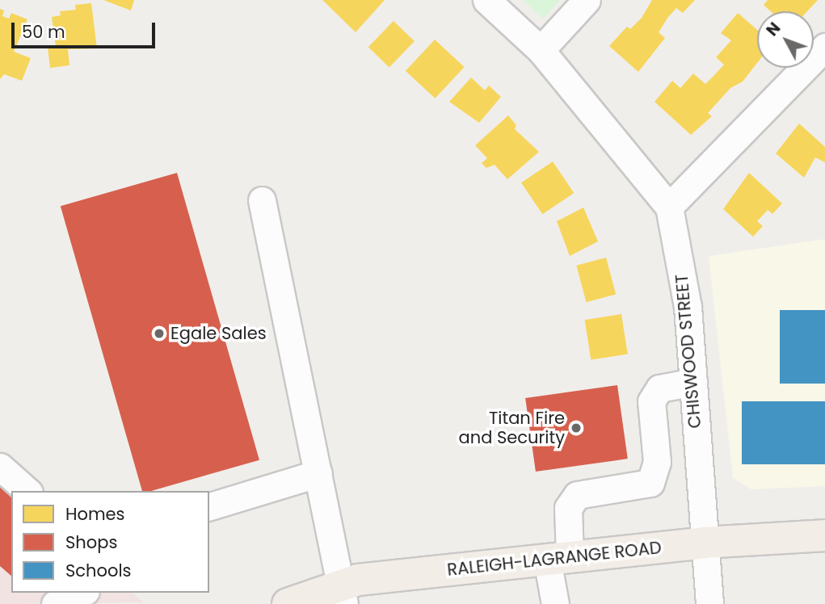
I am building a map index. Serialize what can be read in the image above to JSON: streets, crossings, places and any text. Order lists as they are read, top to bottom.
{
  "streets": {
    "main road": ["RALEIGH-LAGRANGE ROAD"],
    "street": ["CHISWOOD STREET"]
  },
  "crossings": [
    ["CHISWOOD STREET", "RALEIGH-LAGRANGE ROAD"]
  ],
  "places": ["Egale Sales", "Titan Fire and Security"],
  "legend": ["Homes", "Shops", "Schools"],
  "scale_bar": "50 m",
  "north": "top left"
}
